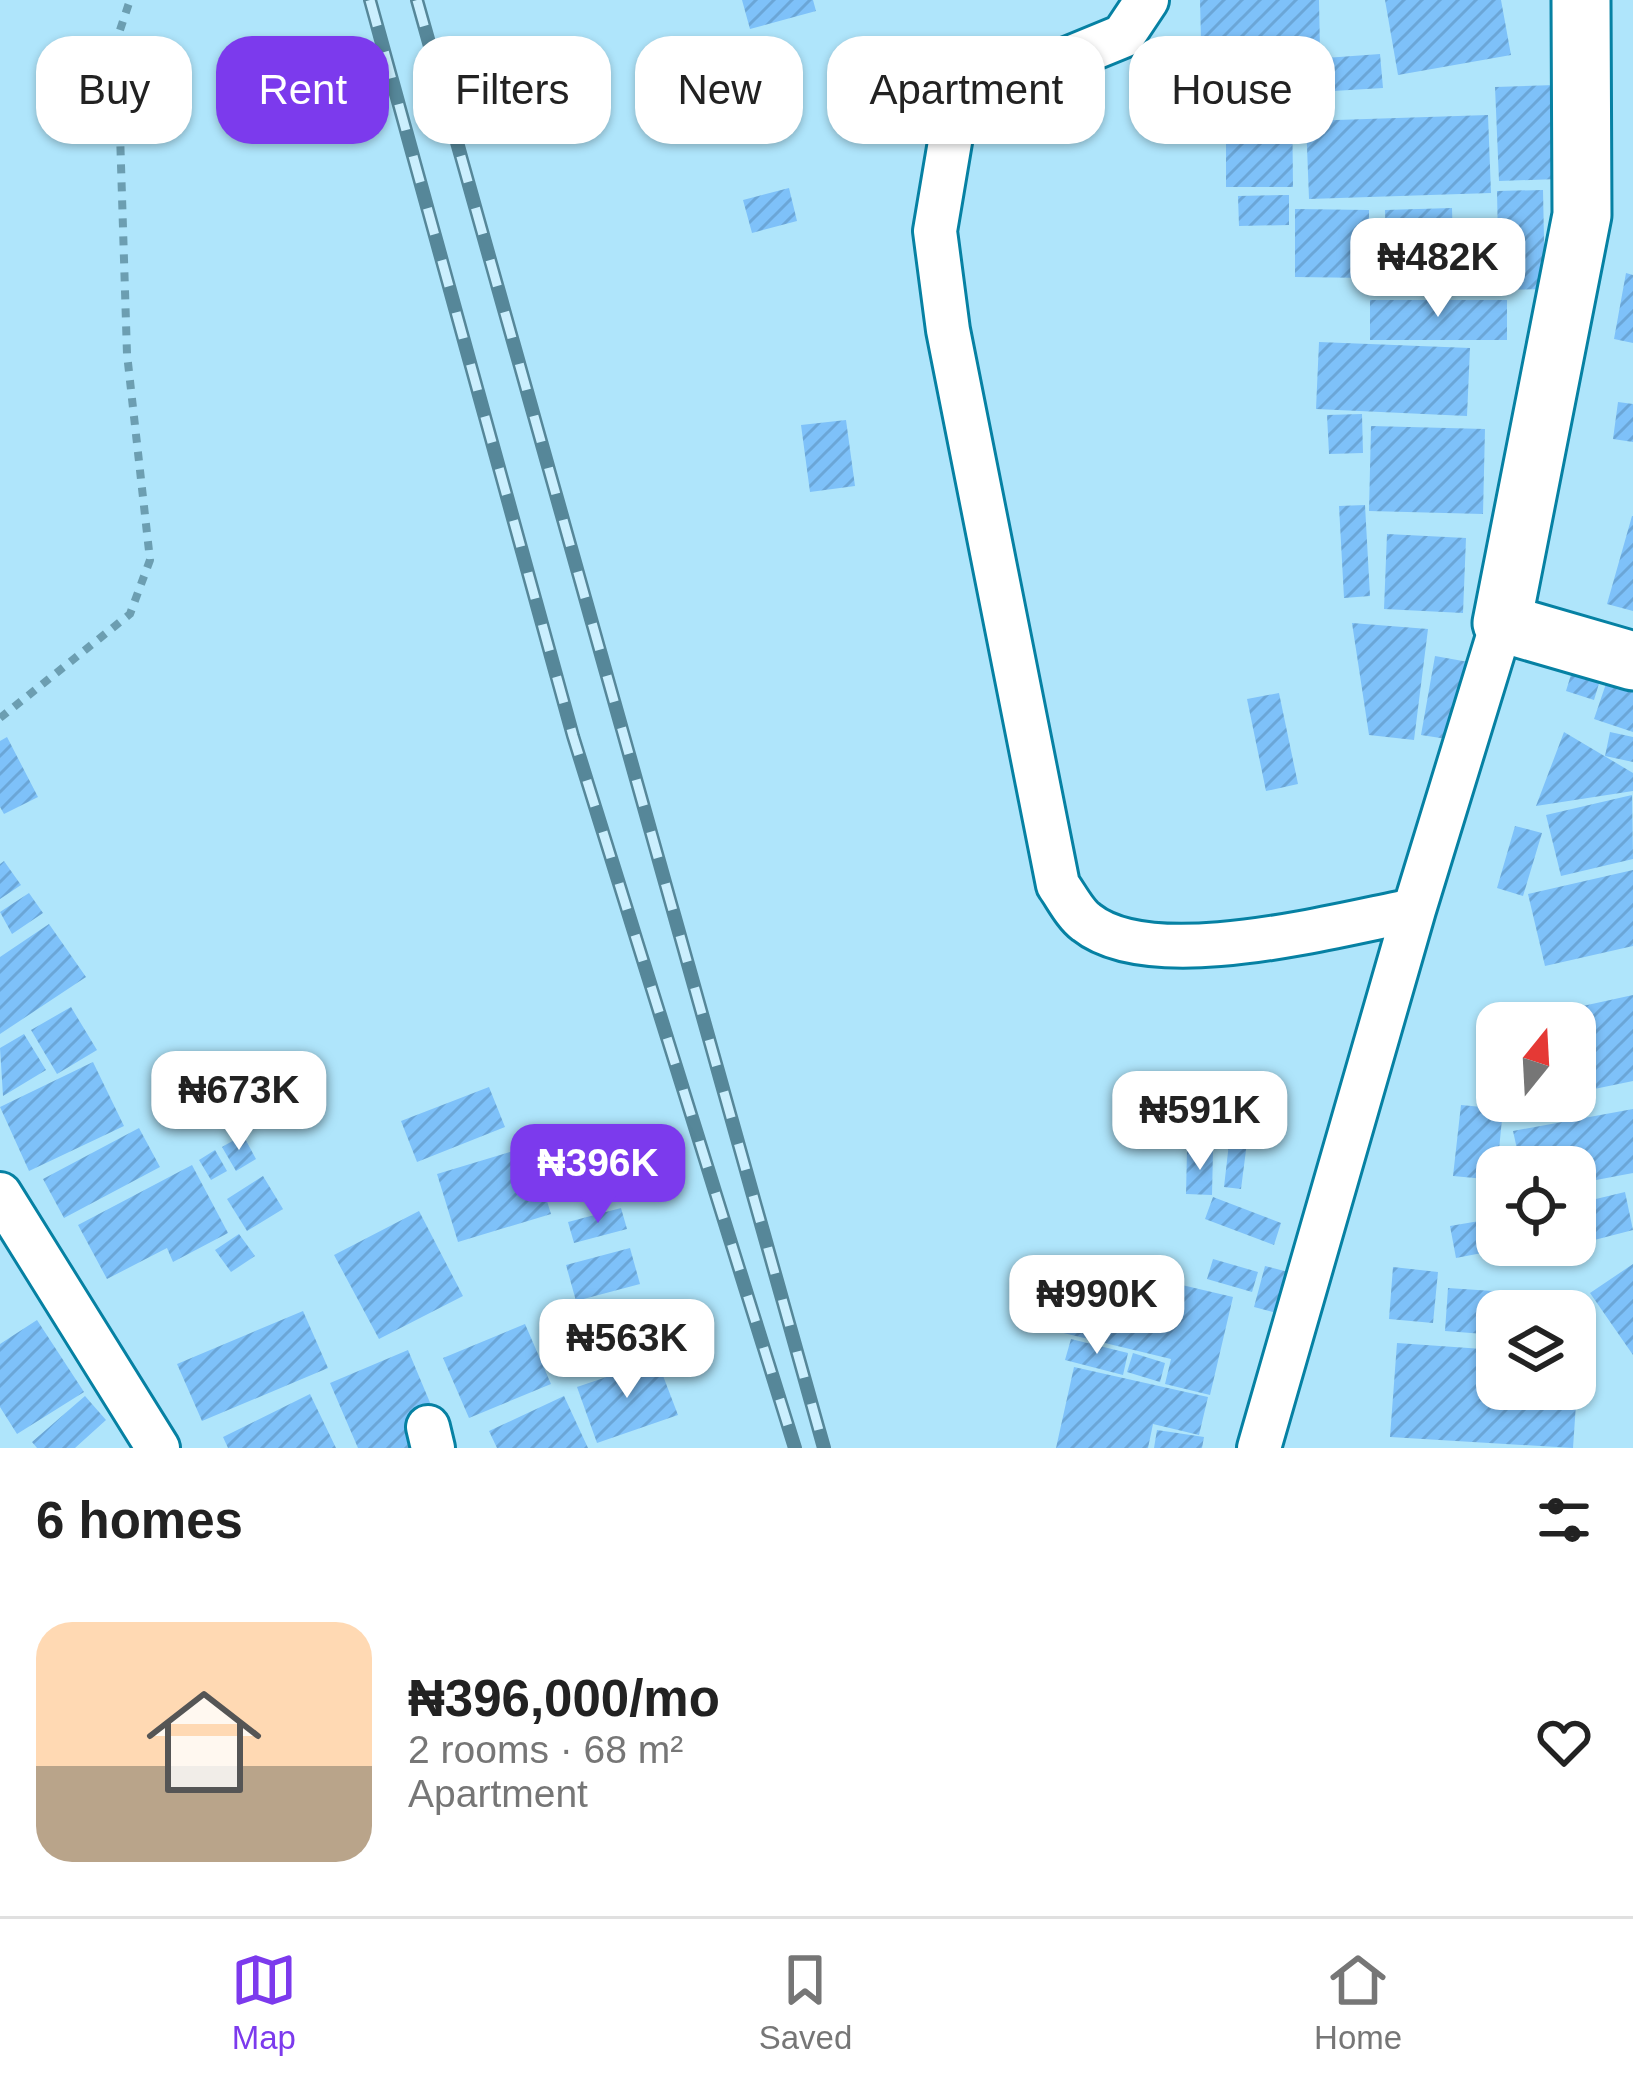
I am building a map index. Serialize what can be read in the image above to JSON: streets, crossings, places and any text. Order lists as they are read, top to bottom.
{
  "north": "top",
  "page": {
    "chip": [
      "Buy",
      "Rent",
      "Filters",
      "New",
      "Apartment",
      "House"
    ],
    "price": [
      "₦482K",
      "₦673K",
      "₦591K",
      "₦396K",
      "₦990K",
      "₦563K"
    ],
    "heading": "6 homes",
    "list": [
      {
        "name": "₦396,000/mo",
        "note": "2 rooms · 68 m² · Apartment"
      }
    ],
    "tabs": ["Map", "Saved", "Home"]
  }
}
